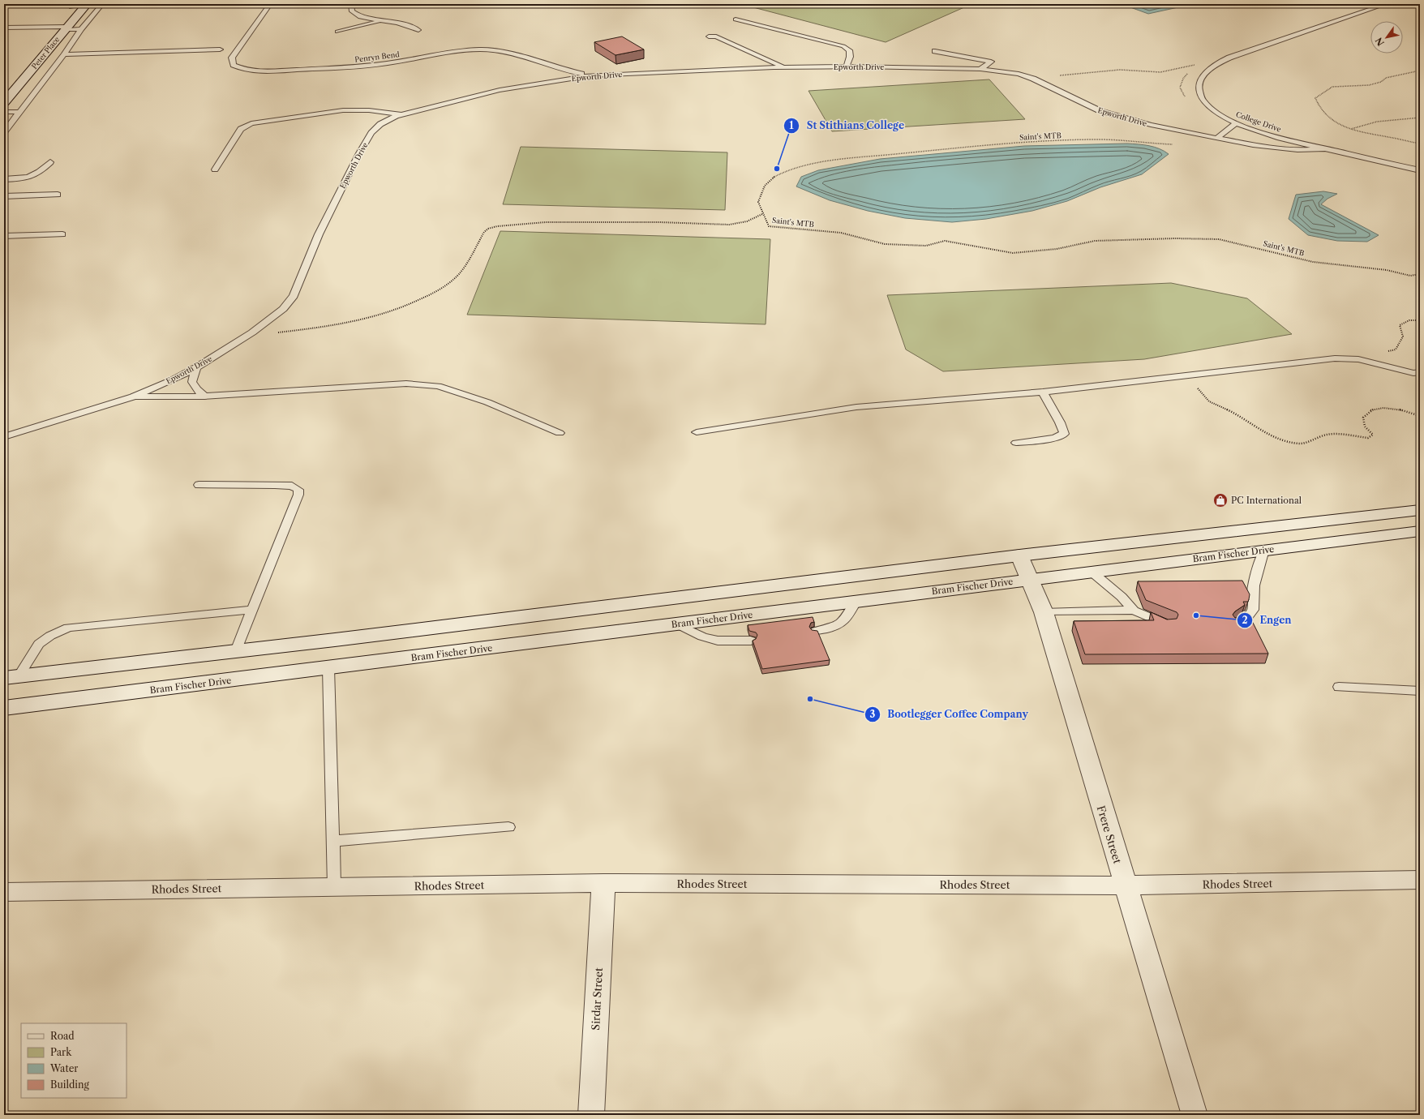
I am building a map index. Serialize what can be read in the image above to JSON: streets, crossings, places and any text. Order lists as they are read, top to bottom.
{
  "streets": {
    "main road": [
      "Peter Place",
      "Bram Fischer Drive",
      "Frere Street",
      "Rhodes Street",
      "Sirdar Street"
    ],
    "lane": ["Penryn Bend", "Epworth Drive", "College Drive"],
    "path": ["Saint's MTB"]
  },
  "crossings": [
    ["Penryn Bend", "Epworth Drive"],
    ["Epworth Drive", "College Drive"],
    ["Bram Fischer Drive", "Frere Street"],
    ["Frere Street", "Rhodes Street"],
    ["Rhodes Street", "Sirdar Street"]
  ],
  "places": {
    "other": ["St Stithians College", "Engen", "Bootlegger Coffee Company"],
    "shop": ["PC International"]
  },
  "legend": [
    "Road",
    "Park",
    "Water",
    "Building"
  ],
  "north": "bottom left"
}
